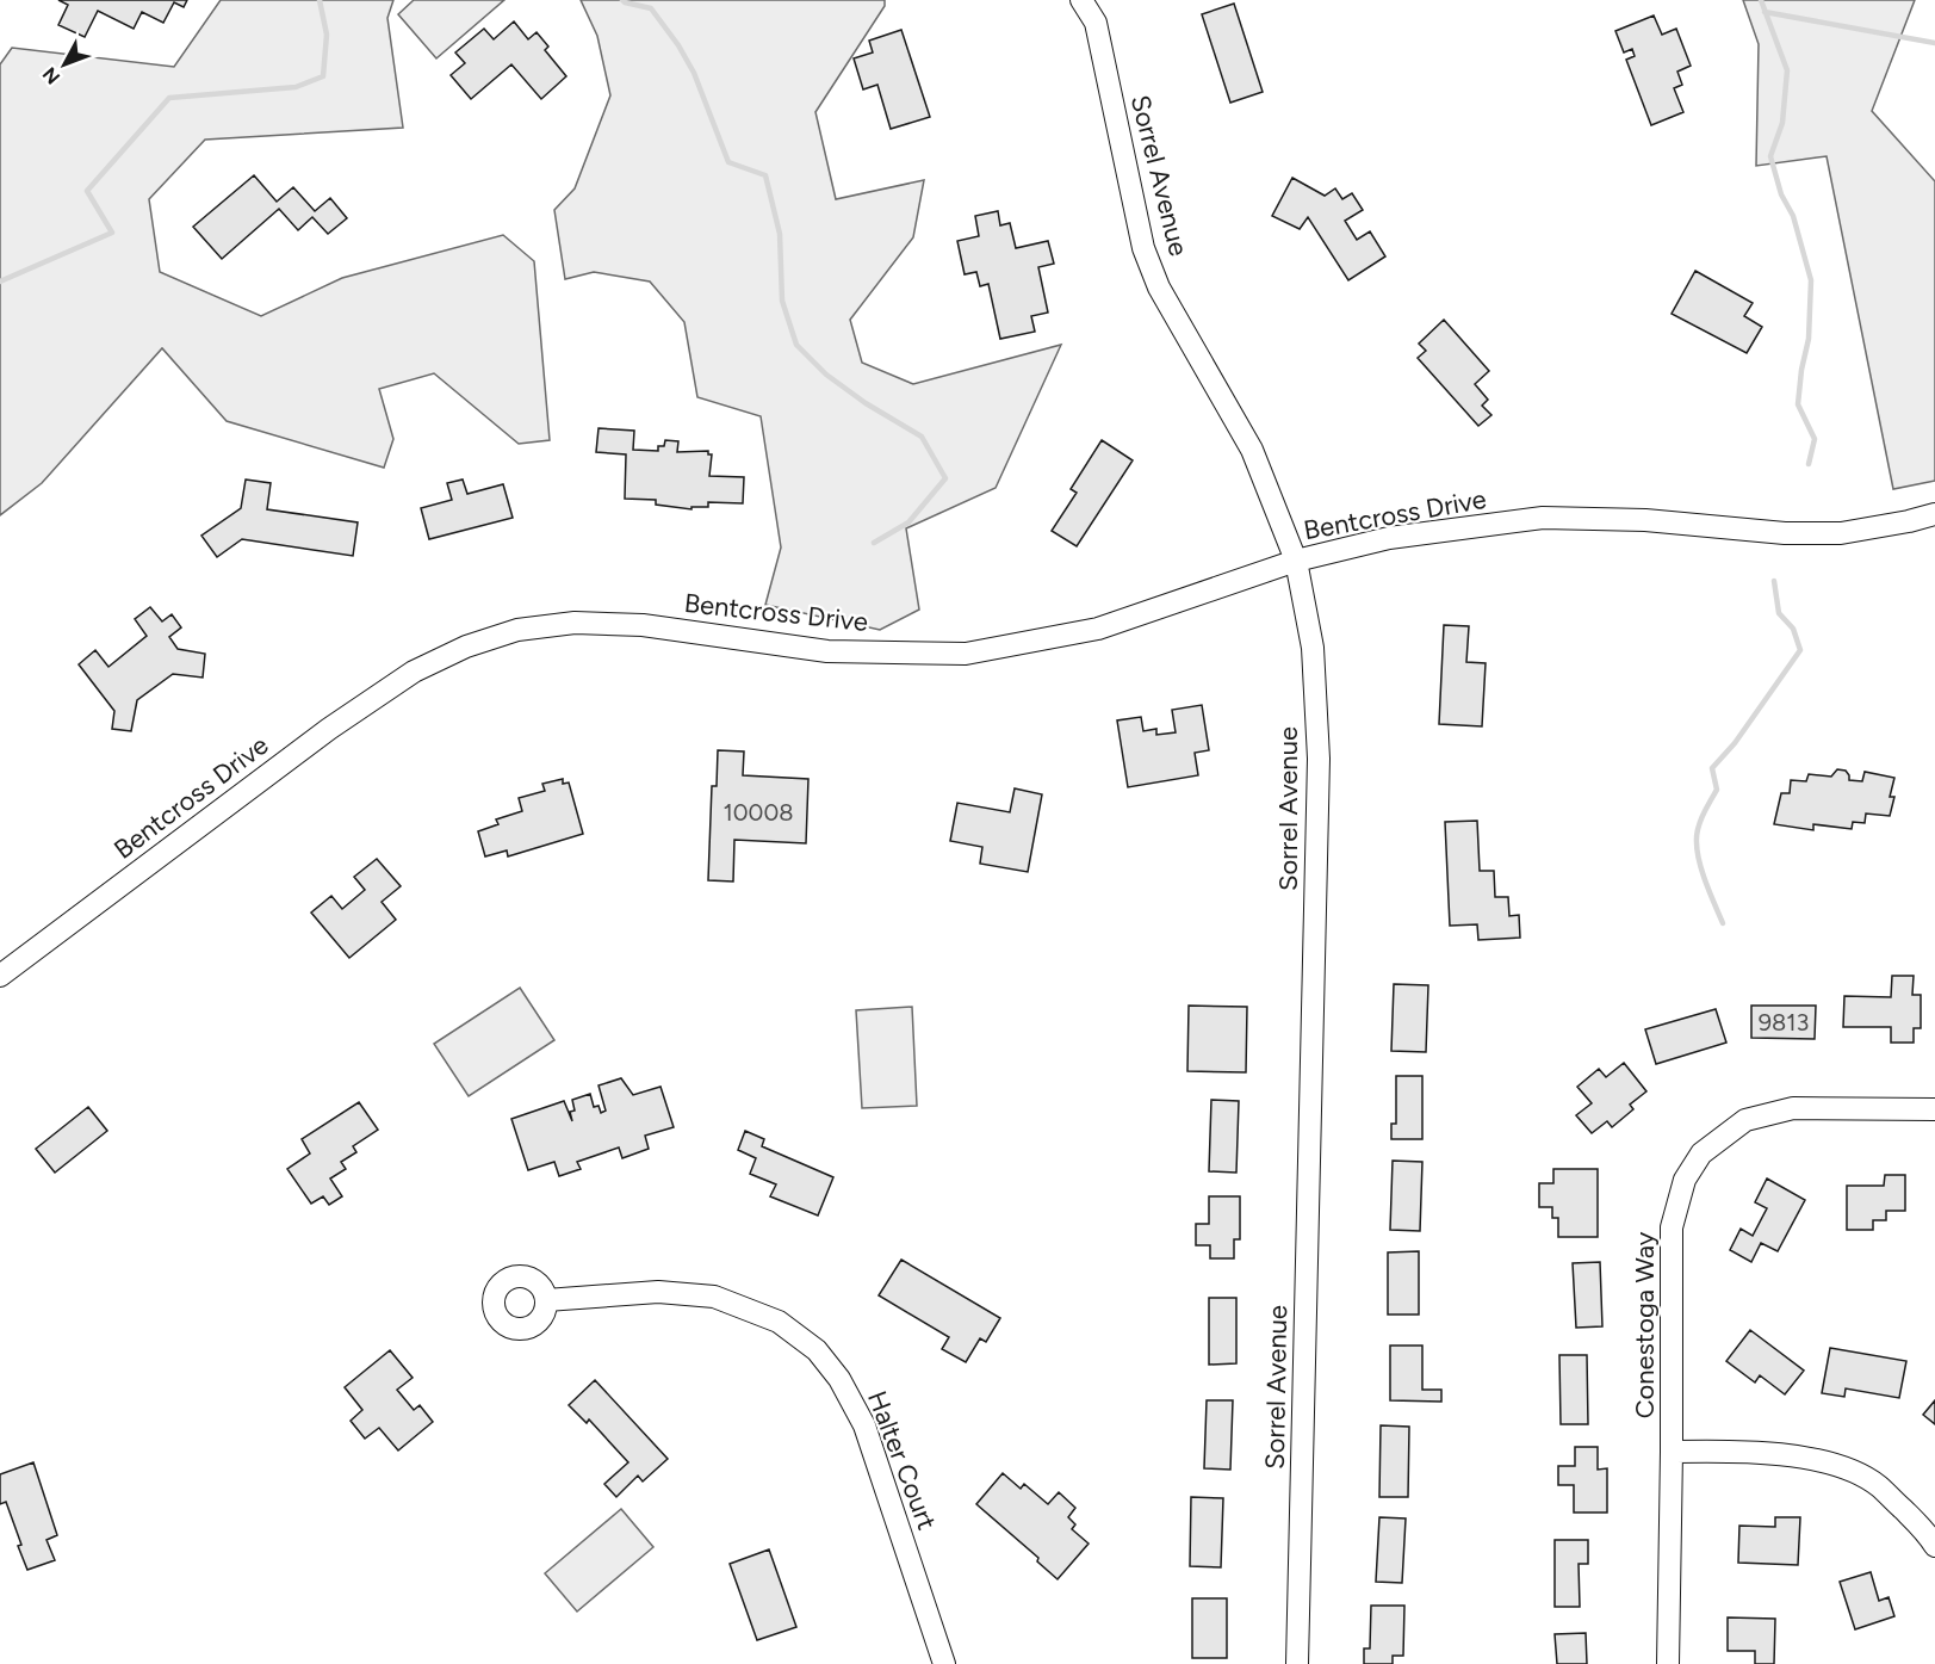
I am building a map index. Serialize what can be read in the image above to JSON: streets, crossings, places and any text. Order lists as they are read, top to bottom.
{
  "streets": {
    "street": [
      "Sorrel Avenue",
      "Bentcross Drive",
      "Conestoga Way",
      "Halter Court"
    ]
  },
  "crossings": [
    ["Sorrel Avenue", "Bentcross Drive"]
  ],
  "house_numbers": ["10008", "9813"],
  "north": "bottom left"
}
